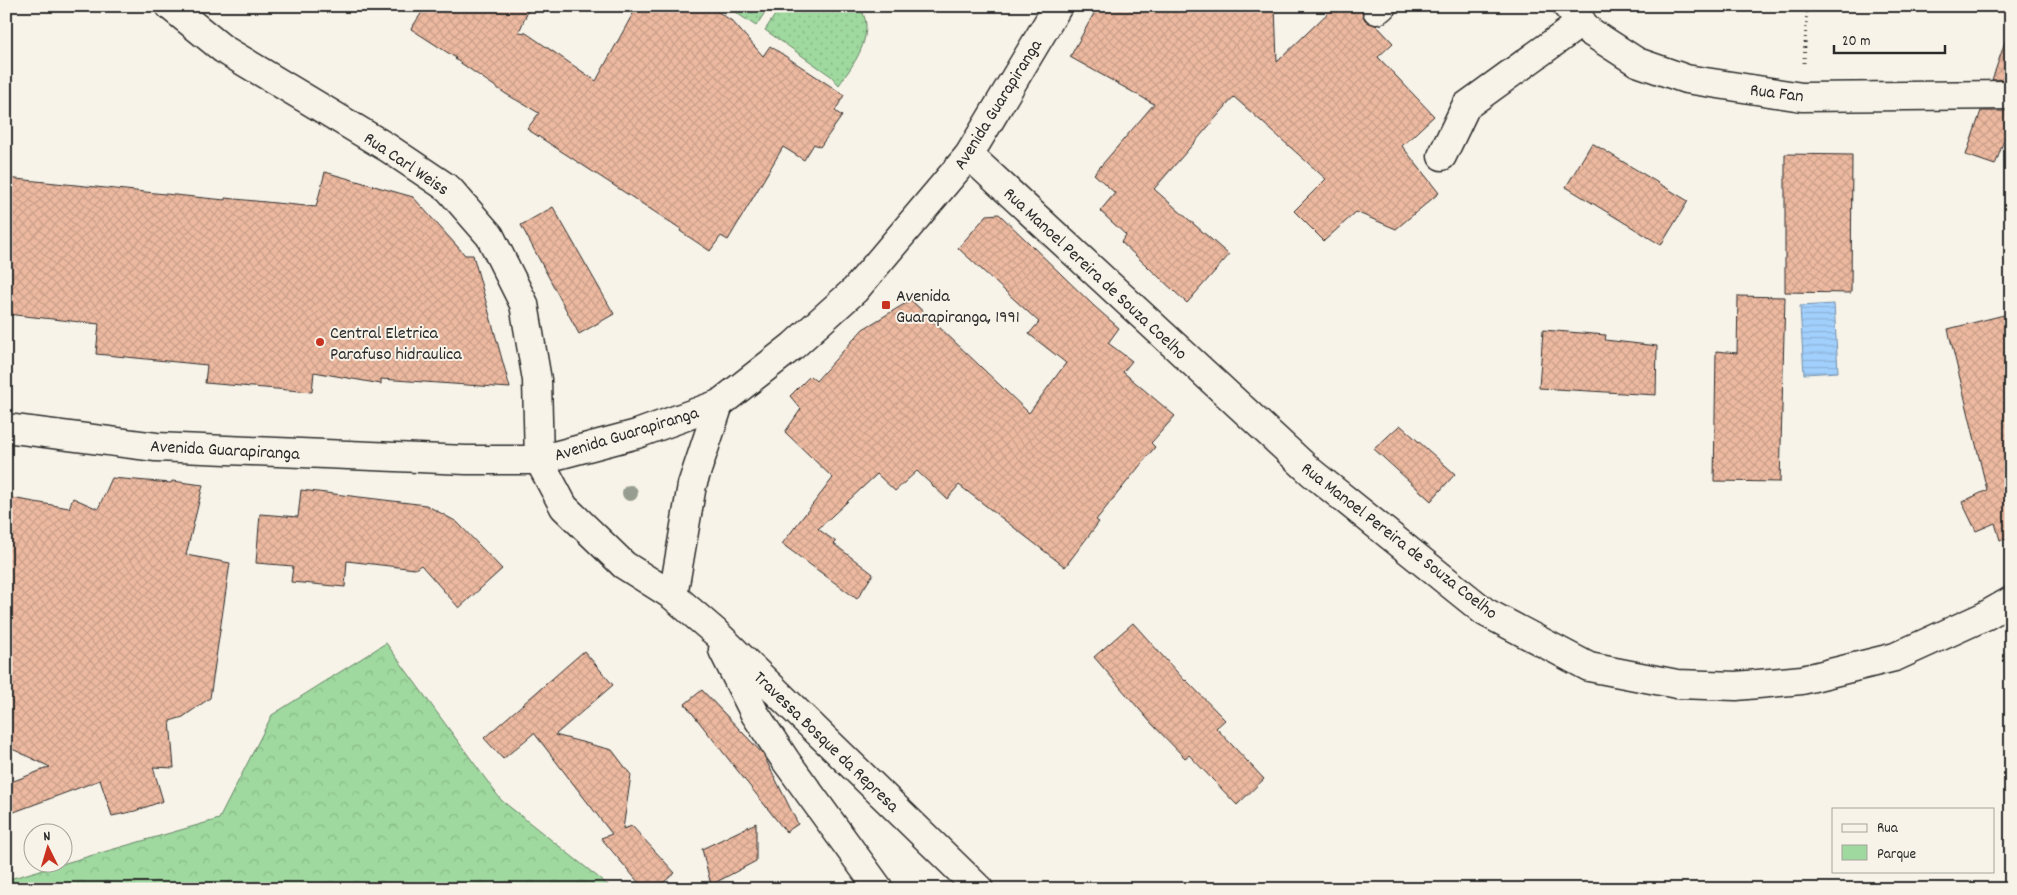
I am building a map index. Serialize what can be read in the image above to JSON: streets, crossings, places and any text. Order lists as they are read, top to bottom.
{
  "streets": {
    "street": [
      "Rua Fan",
      "Avenida Guarapiranga",
      "Rua Carl Weiss",
      "Rua Manoel Pereira de Souza Coelho",
      "Travessa Bosque da Represa"
    ]
  },
  "crossings": [
    ["Avenida Guarapiranga", "Rua Carl Weiss"],
    ["Avenida Guarapiranga", "Rua Manoel Pereira de Souza Coelho"],
    ["Avenida Guarapiranga", "Travessa Bosque da Represa"],
    ["Rua Carl Weiss", "Travessa Bosque da Represa"]
  ],
  "places": {
    "transit": ["Avenida Guarapiranga, 1991"],
    "other": ["Central Eletrica Parafuso hidraulica"]
  },
  "legend": ["Rua", "Parque"],
  "scale_bar": "20 m",
  "north": "top"
}
